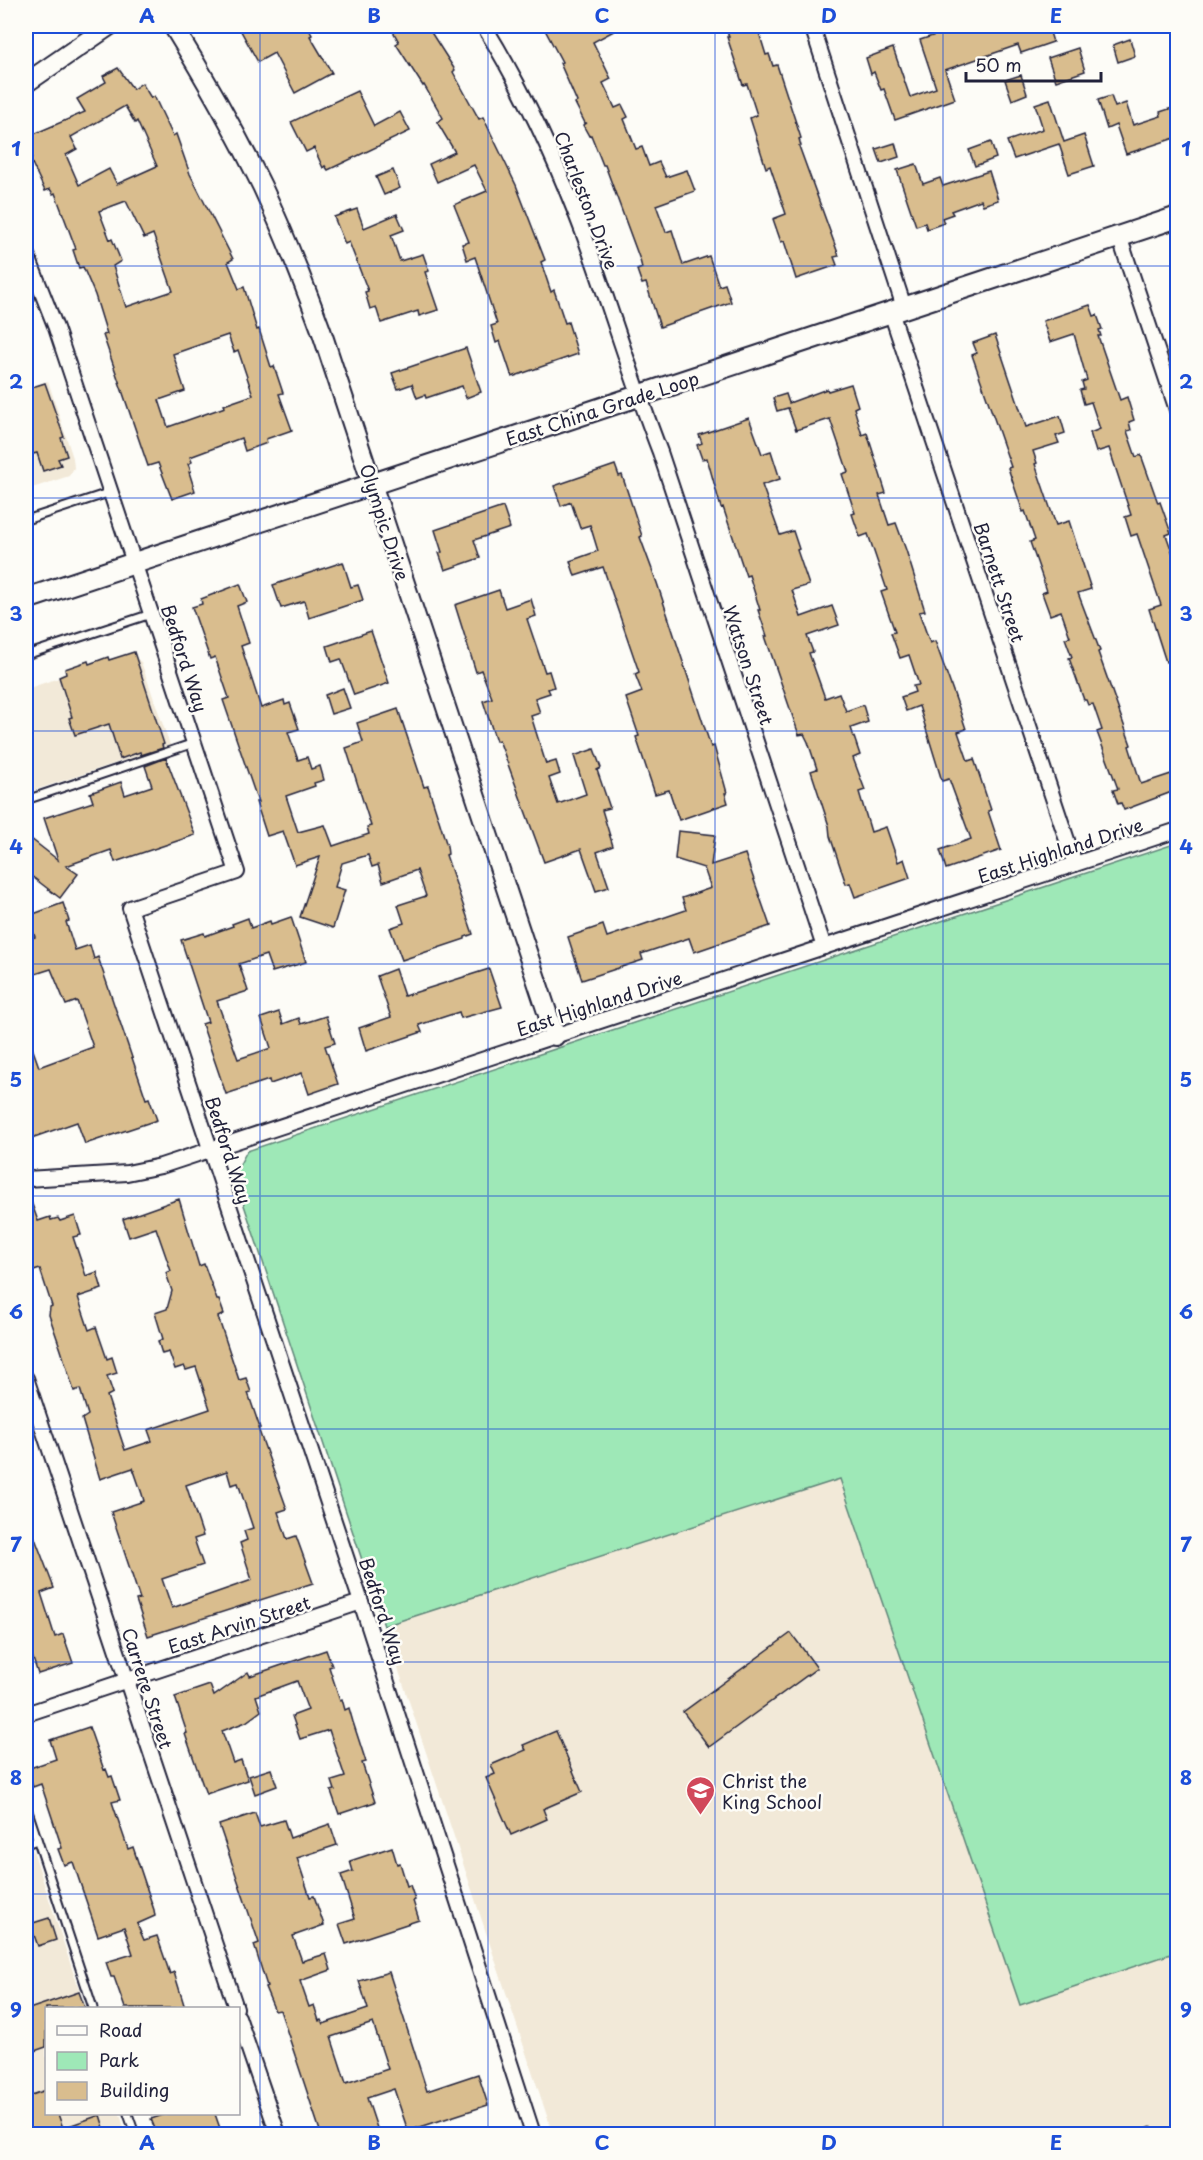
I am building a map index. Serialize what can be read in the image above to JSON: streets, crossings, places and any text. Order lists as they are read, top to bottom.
{
  "streets": {
    "main road": ["East China Grade Loop"],
    "street": [
      "Charleston Drive",
      "Olympic Drive",
      "Barnett Street",
      "Bedford Way",
      "Watson Street",
      "East Highland Drive",
      "East Arvin Street",
      "Carrere Street"
    ]
  },
  "crossings": [
    ["Charleston Drive", "East China Grade Loop"],
    ["Charleston Drive", "Watson Street"],
    ["East China Grade Loop", "Olympic Drive"],
    ["East China Grade Loop", "Barnett Street"],
    ["East China Grade Loop", "Bedford Way"],
    ["East China Grade Loop", "Watson Street"],
    ["Olympic Drive", "East Highland Drive"],
    ["Barnett Street", "East Highland Drive"],
    ["Bedford Way", "East Highland Drive"],
    ["Bedford Way", "East Arvin Street"],
    ["Watson Street", "East Highland Drive"],
    ["East Arvin Street", "Carrere Street"]
  ],
  "places": {
    "school or university": ["Christ the King School"]
  },
  "legend": ["Road", "Park", "Building"],
  "scale_bar": "50 m",
  "grid": {
    "columns": [
      "A",
      "B",
      "C",
      "D",
      "E"
    ],
    "rows": [
      "1",
      "2",
      "3",
      "4",
      "5",
      "6",
      "7",
      "8",
      "9"
    ]
  }
}
